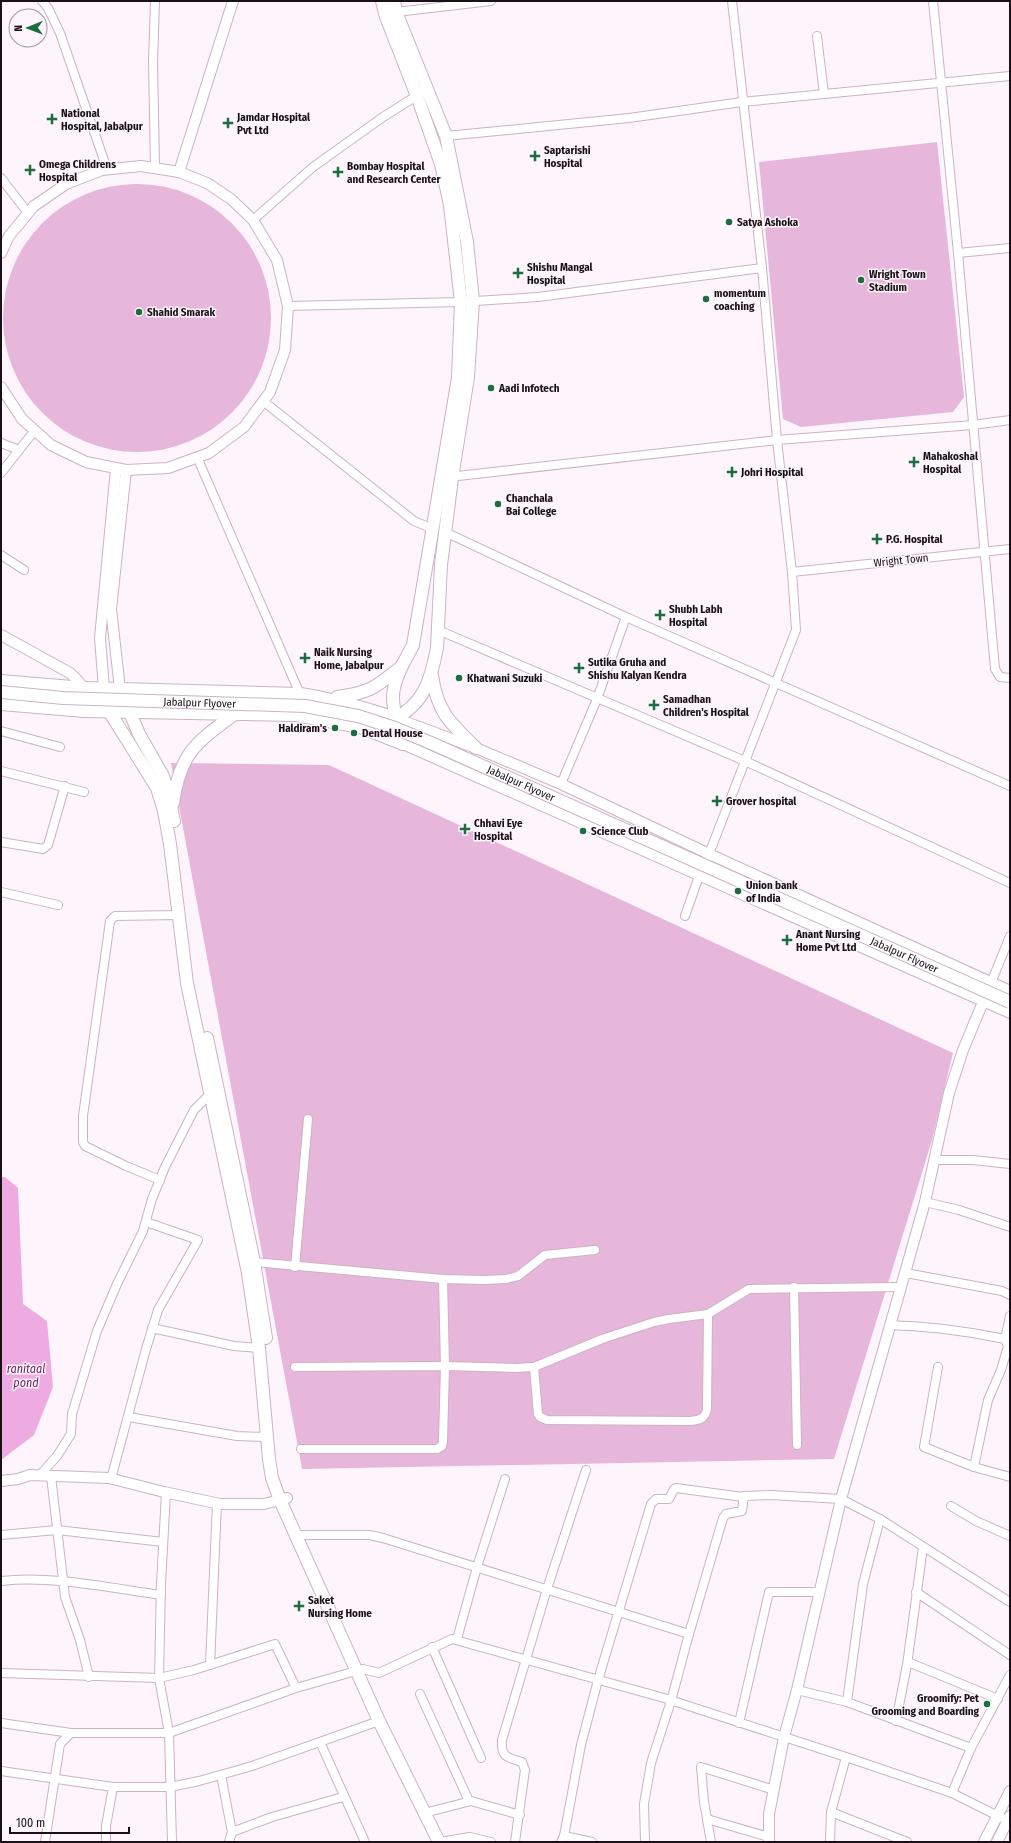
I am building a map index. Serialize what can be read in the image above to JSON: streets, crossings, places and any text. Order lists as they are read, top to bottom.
{
  "streets": {
    "main road": ["Jabalpur Flyover"],
    "street": ["Wright Town"]
  },
  "water": ["ranitaal pond"],
  "places": {
    "health": [
      "National Hospital, Jabalpur",
      "Jamdar Hospital Pvt Ltd",
      "Saptarishi Hospital",
      "Omega Childrens Hospital",
      "Bombay Hospital and Research Center",
      "Shishu Mangal Hospital",
      "Mahakoshal Hospital",
      "Johri Hospital",
      "P.G. Hospital",
      "Shubh Labh Hospital",
      "Naik Nursing Home, Jabalpur",
      "Sutika Gruha and Shishu Kalyan Kendra",
      "Samadhan Children's Hospital",
      "Grover hospital",
      "Chhavi Eye Hospital",
      "Anant Nursing Home Pvt Ltd",
      "Saket Nursing Home"
    ],
    "other": [
      "Satya Ashoka",
      "Wright Town Stadium",
      "momentum coaching",
      "Shahid Smarak",
      "Aadi Infotech",
      "Chanchala Bai College",
      "Khatwani Suzuki",
      "Haldiram's",
      "Dental House",
      "Science Club",
      "Union bank of India",
      "Groomify: Pet Grooming and Boarding"
    ]
  },
  "scale_bar": "100 m",
  "north": "left"
}
